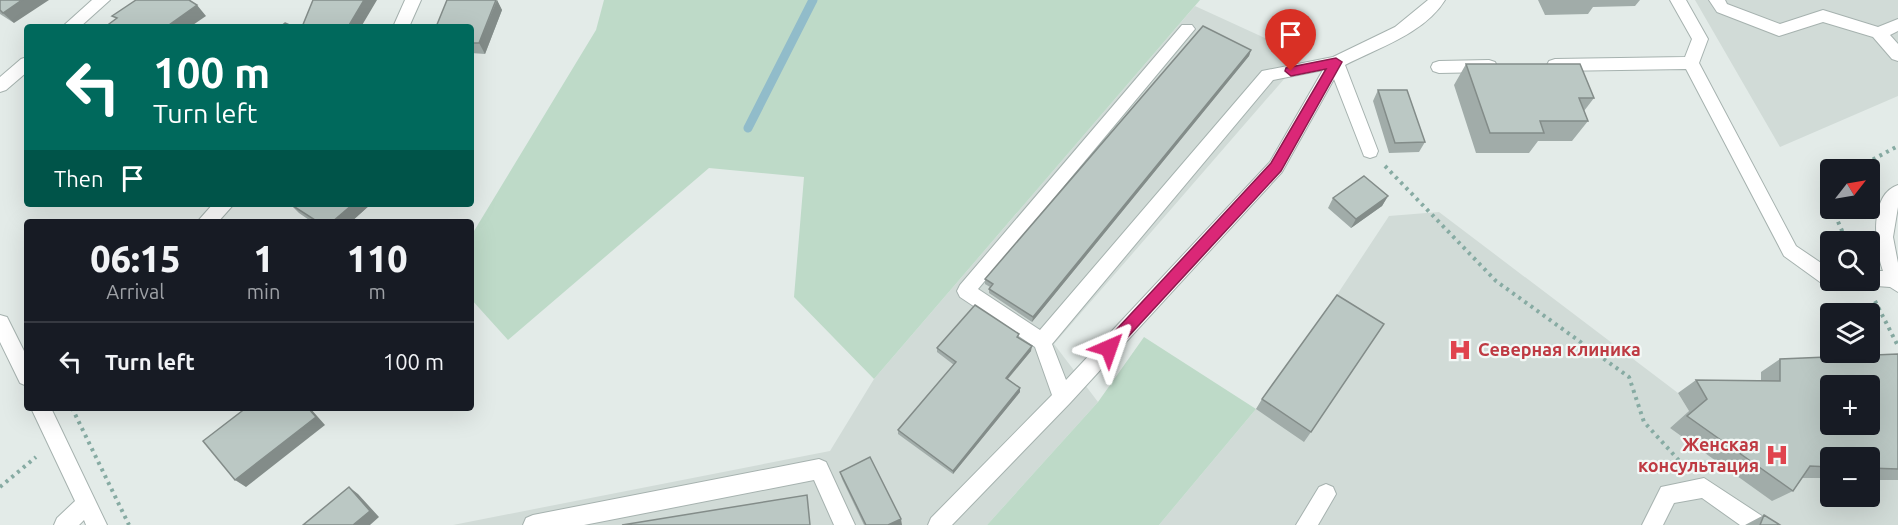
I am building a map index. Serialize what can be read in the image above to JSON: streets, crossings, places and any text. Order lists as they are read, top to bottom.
{
  "places": {
    "hospital": ["Северная клиника", "Женская консультация"]
  },
  "north": "top right",
  "page": {
    "turn": ["100 m", "Turn left"],
    "then": "Then",
    "map_buttons": ["+", "−"],
    "eta": [
      "06:15",
      "Arrival",
      "1",
      "min",
      "110",
      "m"
    ],
    "list": [
      {
        "name": "Turn left",
        "value": "100 m"
      }
    ]
  }
}
